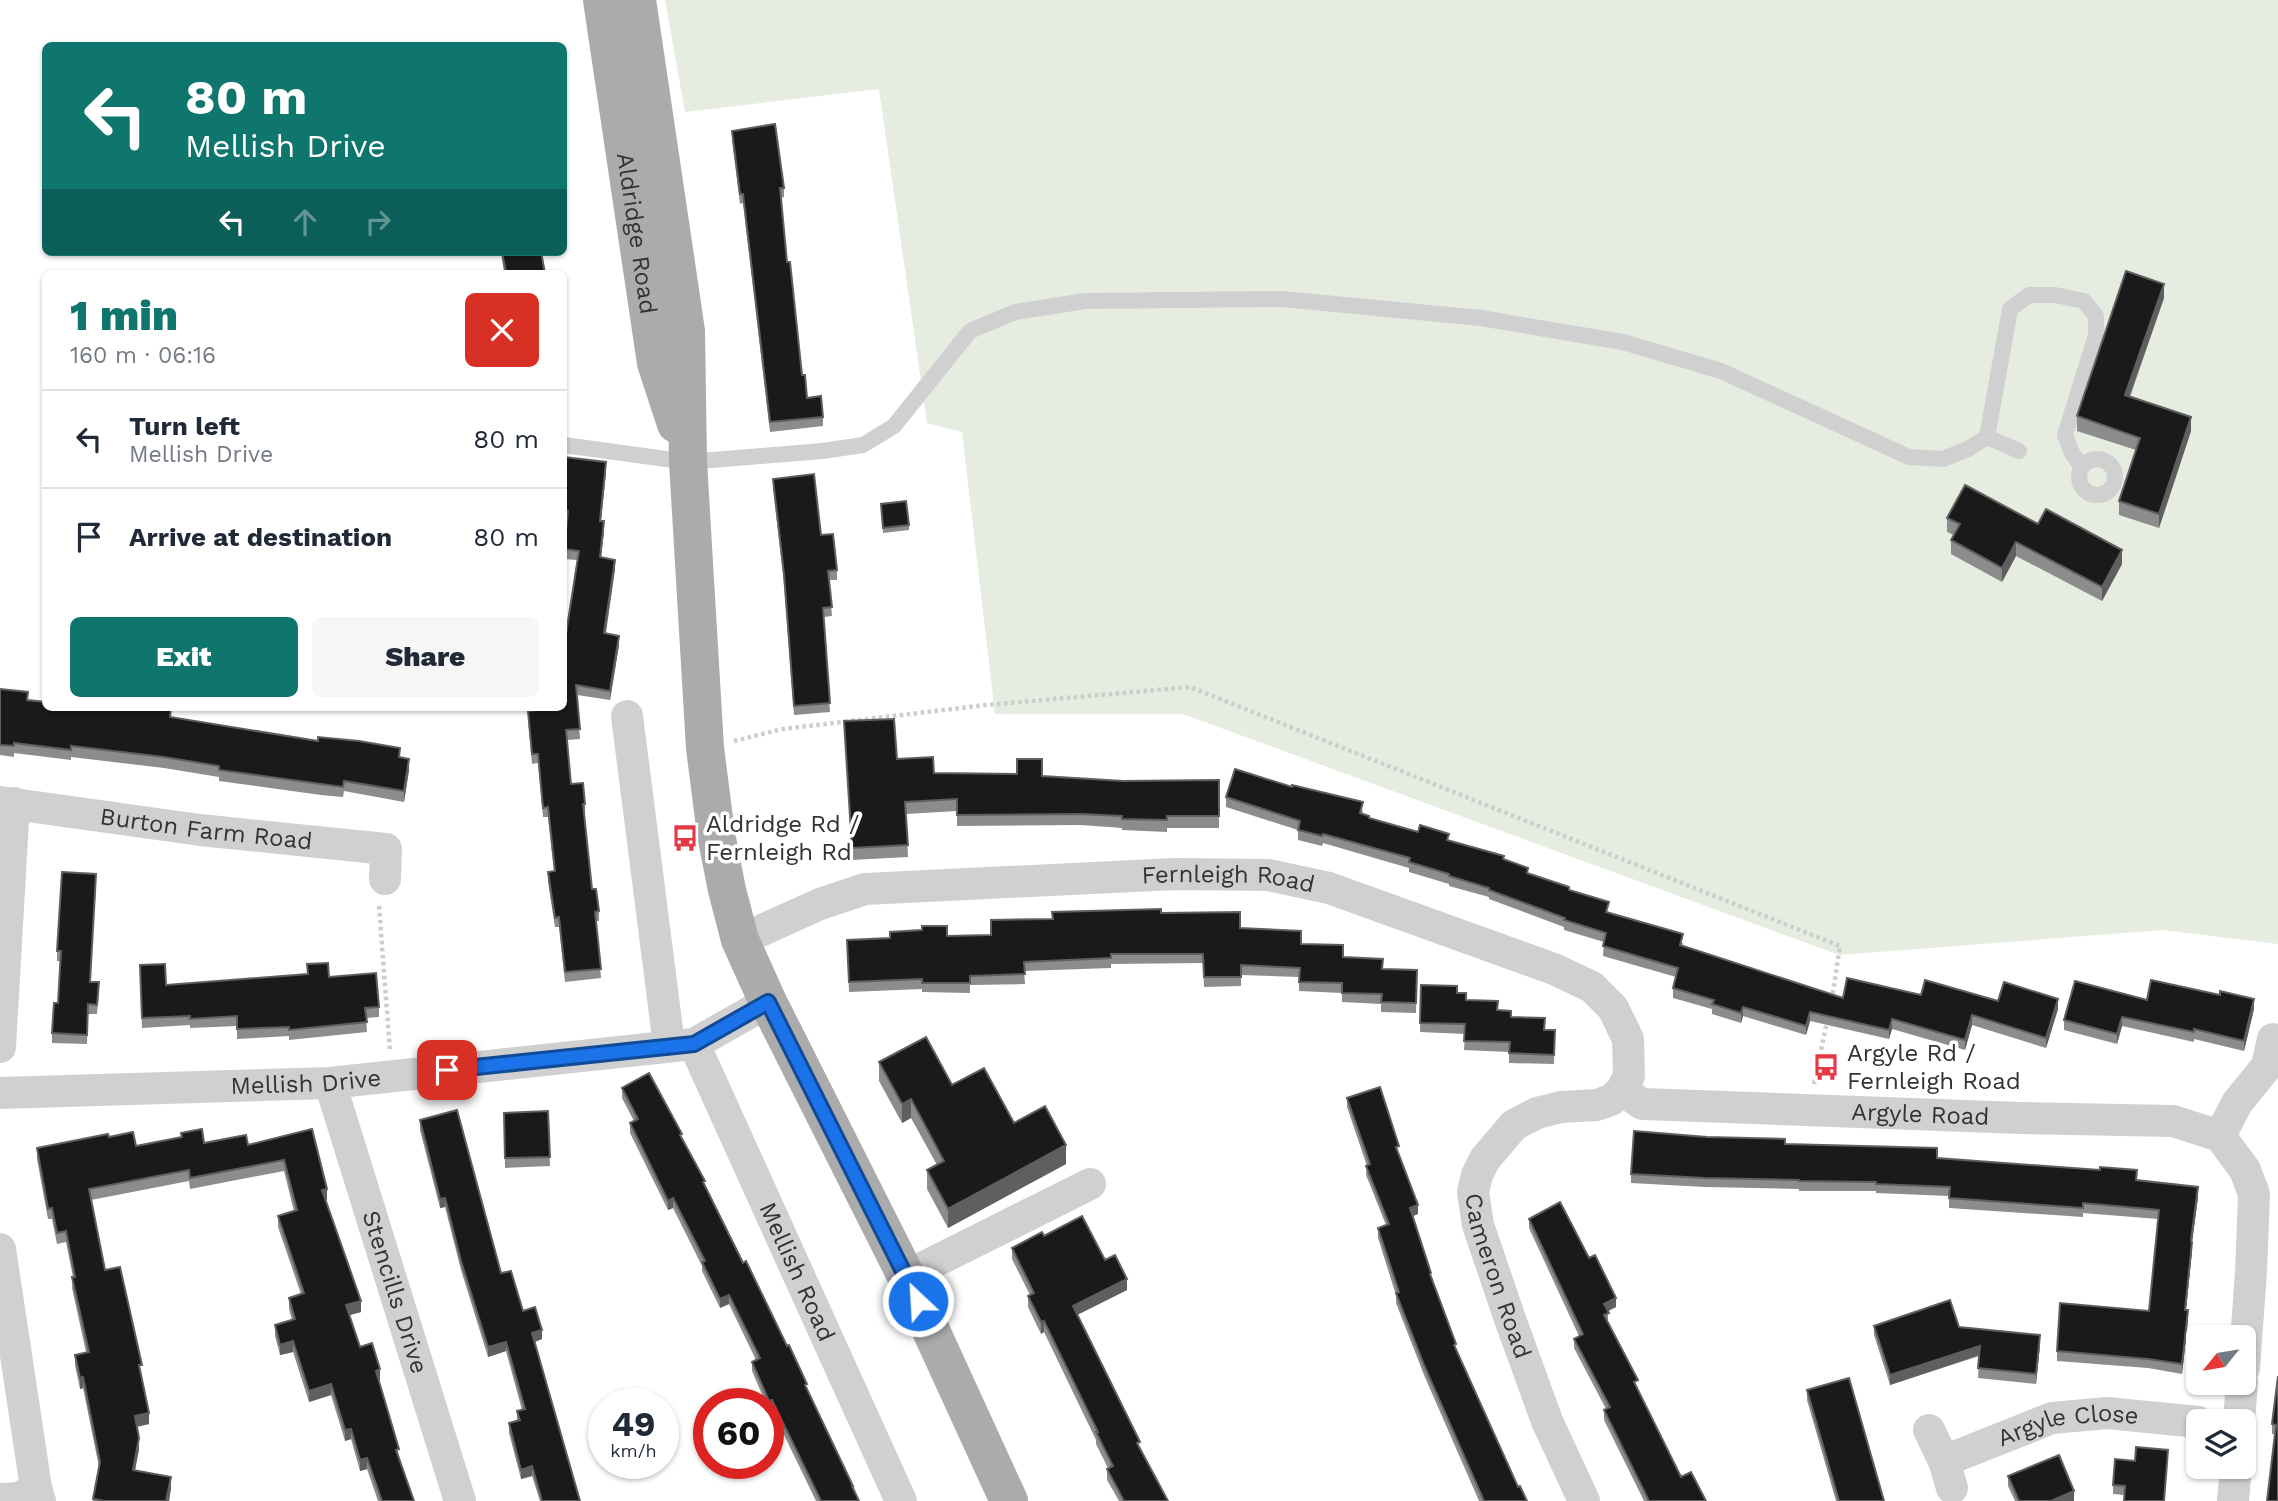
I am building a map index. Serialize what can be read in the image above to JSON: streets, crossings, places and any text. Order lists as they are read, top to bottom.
{
  "streets": {
    "main road": ["Aldridge Road"],
    "street": [
      "Burton Farm Road",
      "Fernleigh Road",
      "Mellish Drive",
      "Argyle Road",
      "Mellish Road",
      "Cameron Road",
      "Stencills Drive",
      "Argyle Close"
    ]
  },
  "crossings": [
    ["Fernleigh Road", "Argyle Road"],
    ["Fernleigh Road", "Cameron Road"],
    ["Mellish Drive", "Mellish Road"],
    ["Mellish Drive", "Stencills Drive"],
    ["Argyle Road", "Cameron Road"]
  ],
  "places": {
    "bus stop": ["Aldridge Rd / Fernleigh Rd", "Argyle Rd / Fernleigh Road"]
  },
  "north": "bottom left",
  "page": {
    "turn": ["80 m", "Mellish Drive"],
    "heading": ["1 min", "160 m · 06:16"],
    "list": [
      {
        "name": "Turn left",
        "note": "Mellish Drive",
        "value": "80 m"
      },
      {
        "name": "Arrive at destination",
        "value": "80 m"
      }
    ],
    "buttons": ["Exit", "Share"],
    "speed": "49 km/h",
    "limit": "60"
  }
}
